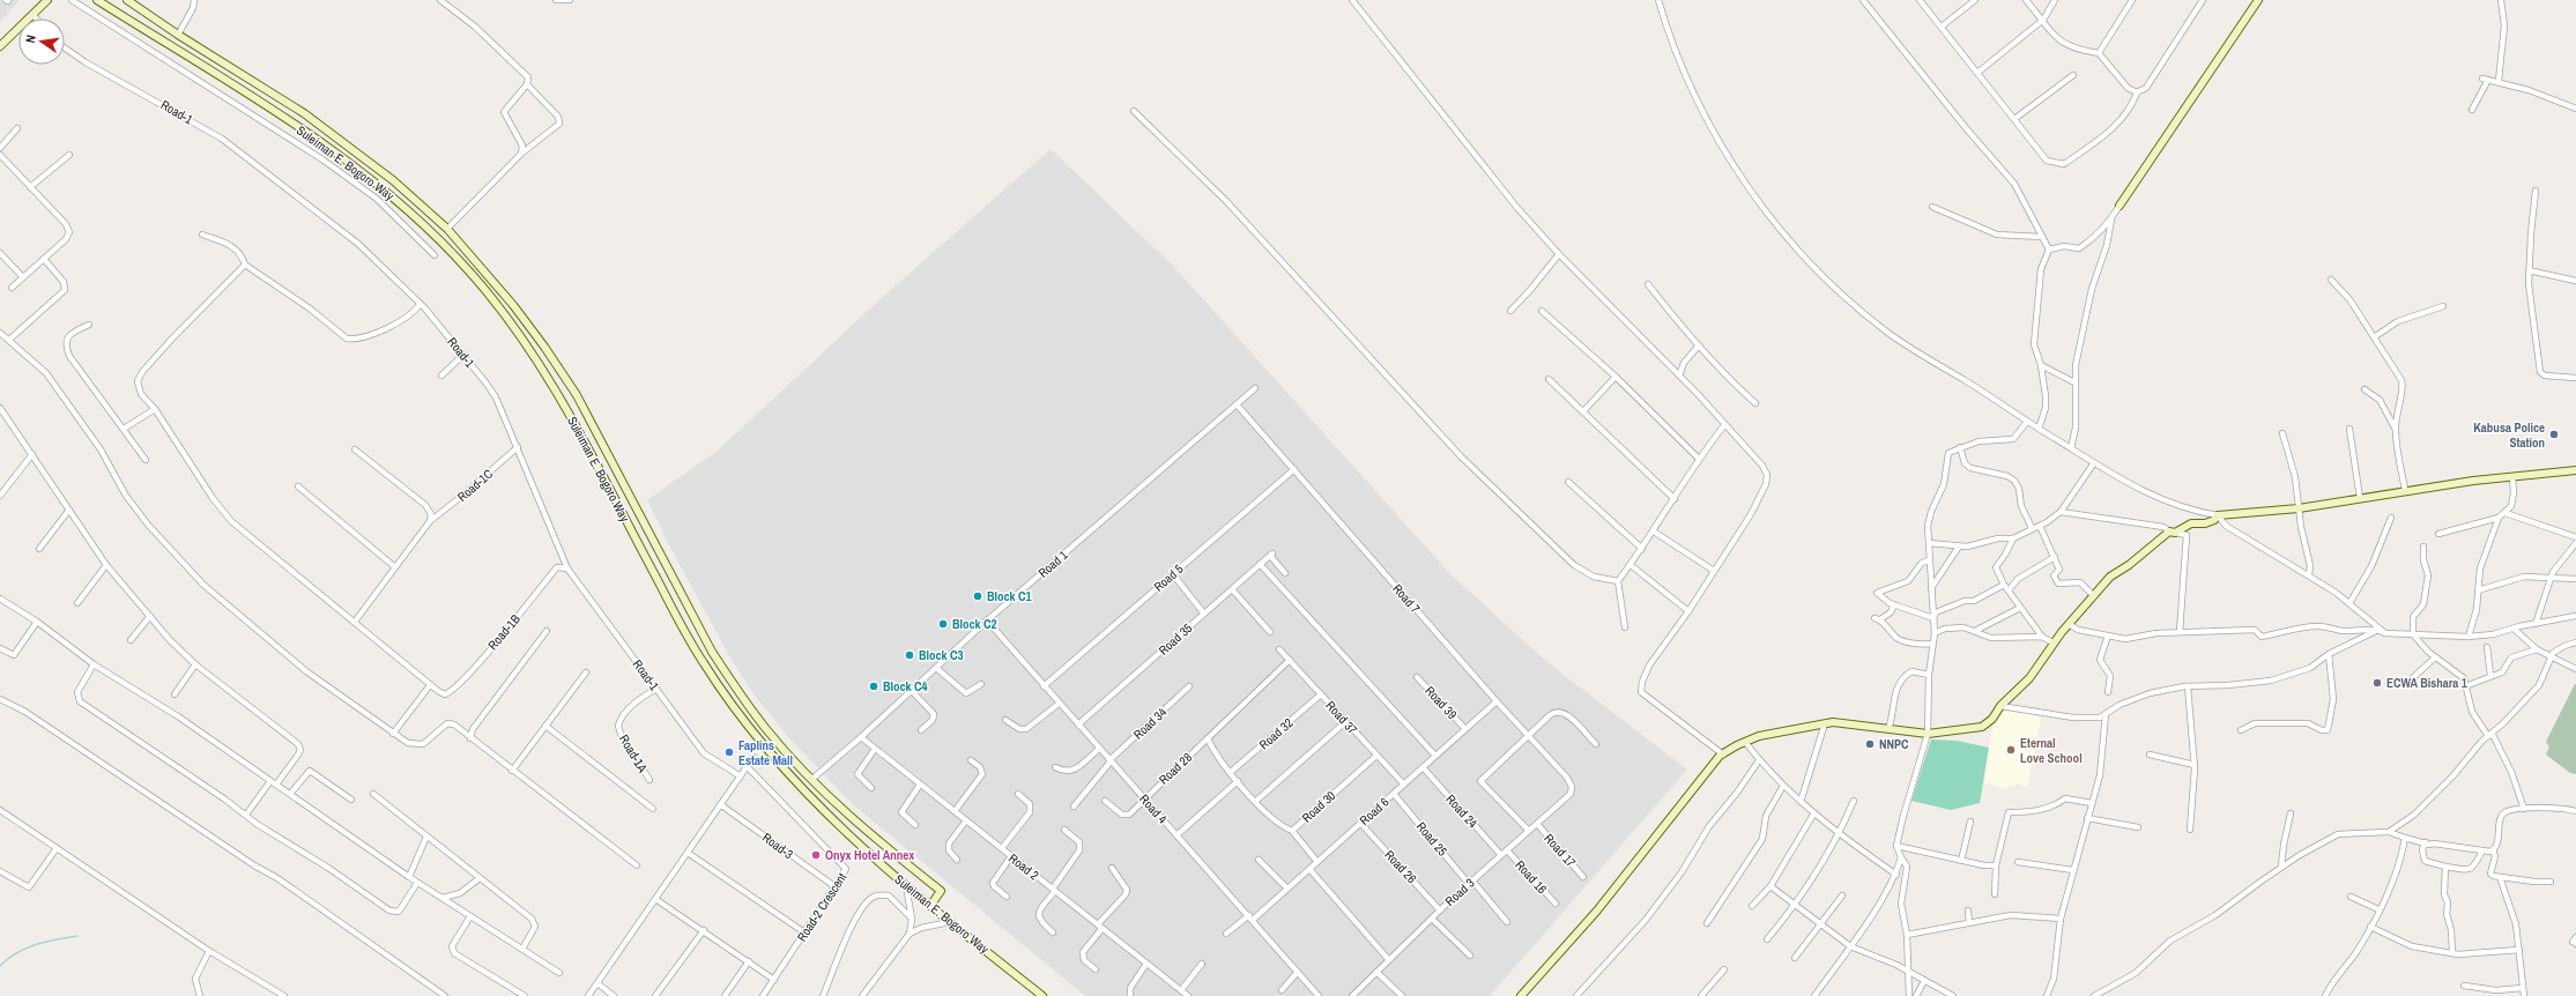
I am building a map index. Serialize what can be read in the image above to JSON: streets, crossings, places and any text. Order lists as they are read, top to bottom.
{
  "streets": {
    "street": [
      "Road-1",
      "Suleiman E. Bogoro Way",
      "Road-1C",
      "Road 1",
      "Road 5",
      "Road 7",
      "Road-1B",
      "Road 35",
      "Road 39",
      "Road 37",
      "Road 34",
      "Road 32",
      "Road-1A",
      "Road 28",
      "Road 30",
      "Road 4",
      "Road 6",
      "Road 24",
      "Road 25",
      "Road-3",
      "Road 17",
      "Road 2",
      "Road 26",
      "Road 16",
      "Road 3",
      "Road-2 Crescent"
    ]
  },
  "crossings": [
    ["Road-1", "Road-1C"],
    ["Road-1", "Road-1B"],
    ["Road-1", "Road-1A"],
    ["Suleiman E. Bogoro Way", "Road 1"],
    ["Road 1", "Road 7"],
    ["Road 1", "Road 4"],
    ["Road 1", "Road 2"],
    ["Road 5", "Road 7"],
    ["Road 5", "Road 4"],
    ["Road 7", "Road 6"],
    ["Road 7", "Road 3"],
    ["Road 35", "Road 4"],
    ["Road 39", "Road 6"],
    ["Road 37", "Road 32"],
    ["Road 37", "Road 28"],
    ["Road 37", "Road 30"],
    ["Road 37", "Road 6"],
    ["Road 34", "Road 4"],
    ["Road 28", "Road 4"],
    ["Road 30", "Road 6"],
    ["Road 4", "Road 6"],
    ["Road 6", "Road 24"],
    ["Road 6", "Road 25"],
    ["Road 6", "Road 26"],
    ["Road 24", "Road 3"],
    ["Road 25", "Road 3"],
    ["Road-3", "Road-2 Crescent"],
    ["Road 17", "Road 3"],
    ["Road 26", "Road 3"],
    ["Road 16", "Road 3"]
  ],
  "places": [
    "Kabusa Police Station",
    "Block C1",
    "Block C2",
    "Block C3",
    "ECWA Bishara 1",
    "Block C4",
    "NNPC",
    "Eternal Love School",
    "Faplins Estate Mall",
    "Onyx Hotel Annex"
  ],
  "north": "left"
}
